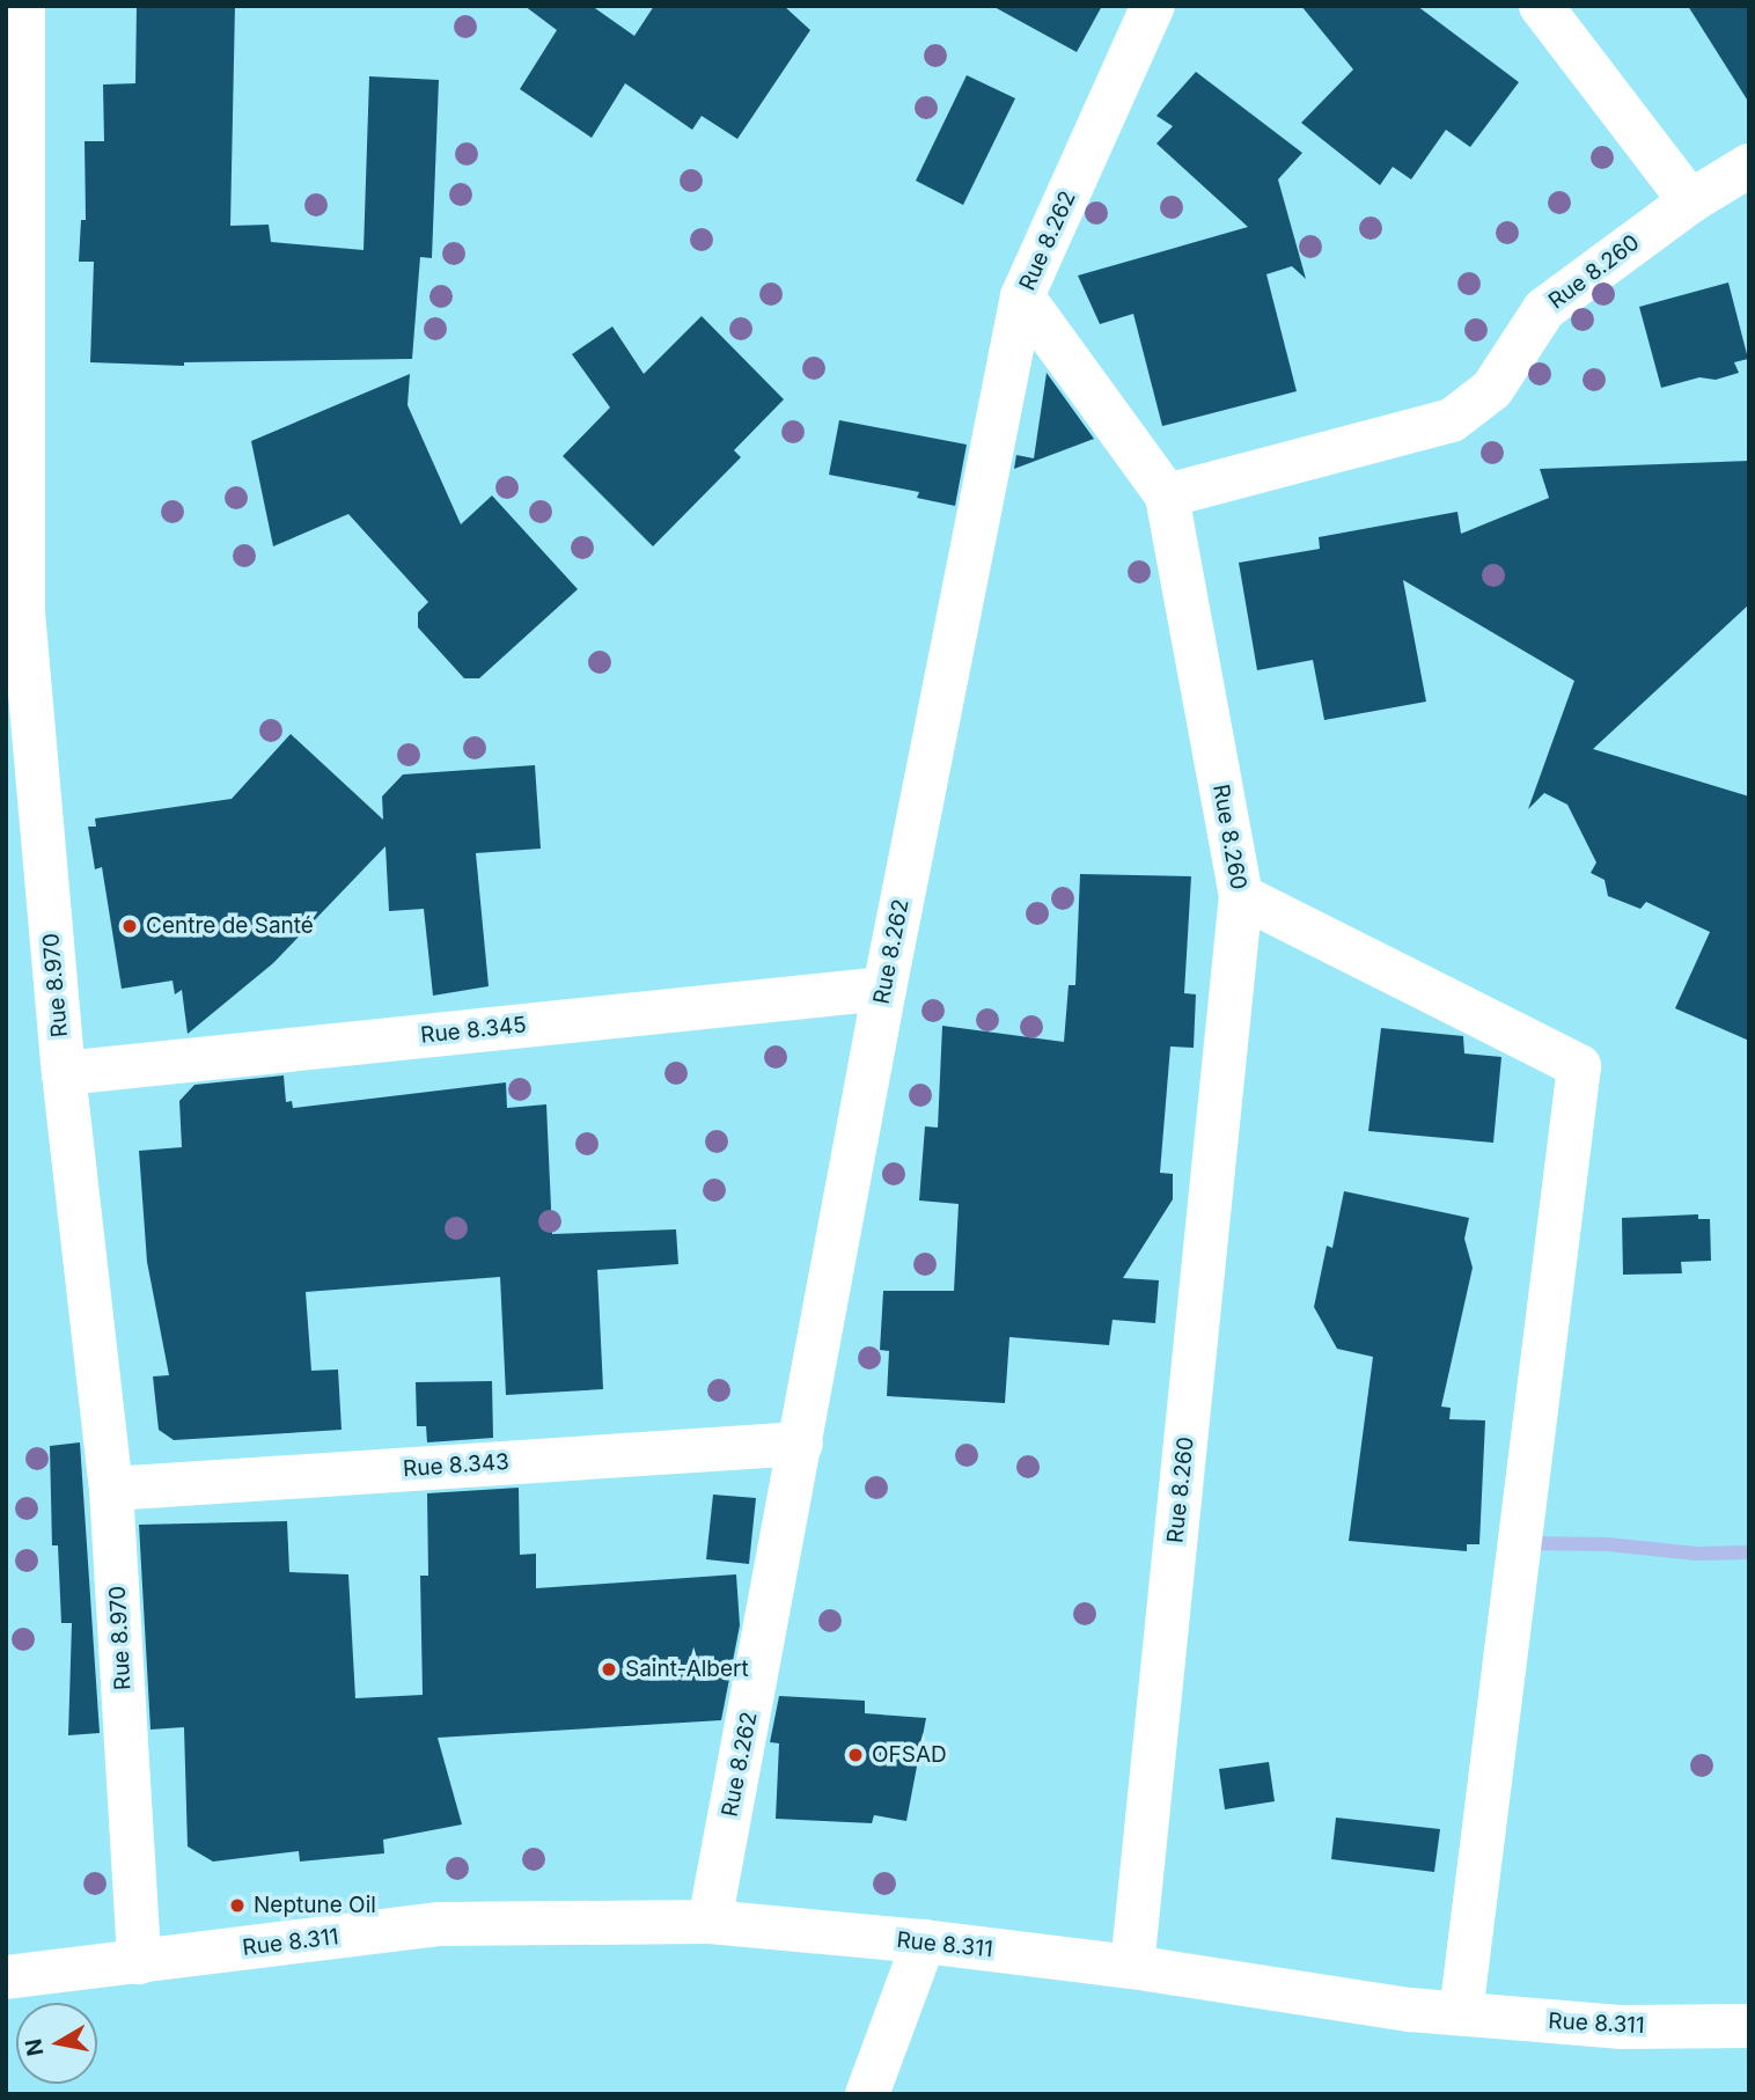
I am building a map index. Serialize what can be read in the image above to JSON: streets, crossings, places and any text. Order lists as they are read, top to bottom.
{
  "streets": {
    "street": [
      "Rue 8.262",
      "Rue 8.260",
      "Rue 8.970",
      "Rue 8.345",
      "Rue 8.343",
      "Rue 8.311"
    ]
  },
  "crossings": [
    ["Rue 8.262", "Rue 8.345"],
    ["Rue 8.262", "Rue 8.343"],
    ["Rue 8.262", "Rue 8.311"],
    ["Rue 8.260", "Rue 8.311"],
    ["Rue 8.970", "Rue 8.345"],
    ["Rue 8.970", "Rue 8.343"],
    ["Rue 8.970", "Rue 8.311"]
  ],
  "places": [
    "Centre de Santé",
    "Saint-Albert",
    "OFSAD",
    "Neptune Oil"
  ],
  "north": "left"
}
